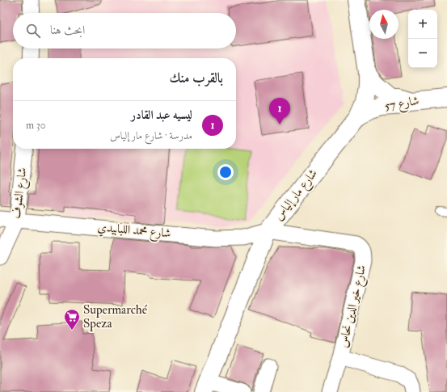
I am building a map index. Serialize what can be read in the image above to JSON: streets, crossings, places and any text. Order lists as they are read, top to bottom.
{
  "streets": {
    "street": [
      "شارع 57",
      "شارع الشوف",
      "شارع مار إلياس",
      "شارع محمد اللبابيدي",
      "شارع خير الدين نحاس"
    ]
  },
  "crossings": [
    ["شارع 57", "شارع مار إلياس"],
    ["شارع الشوف", "شارع محمد اللبابيدي"],
    ["شارع مار إلياس", "شارع محمد اللبابيدي"],
    ["شارع مار إلياس", "شارع خير الدين نحاس"],
    ["شارع محمد اللبابيدي", "شارع خير الدين نحاس"]
  ],
  "places": {
    "supermarket": ["Supermarché Speza"]
  },
  "north": "top",
  "page": {
    "map_buttons": ["+", "−"],
    "search": "ابحث هنا",
    "heading": "بالقرب منك",
    "pins": "1",
    "list": [
      {
        "mark": "1",
        "name": "لیسیه عبد القادر",
        "note": "مدرسة · شارع مار إلياس",
        "value": "30 m"
      }
    ]
  }
}
